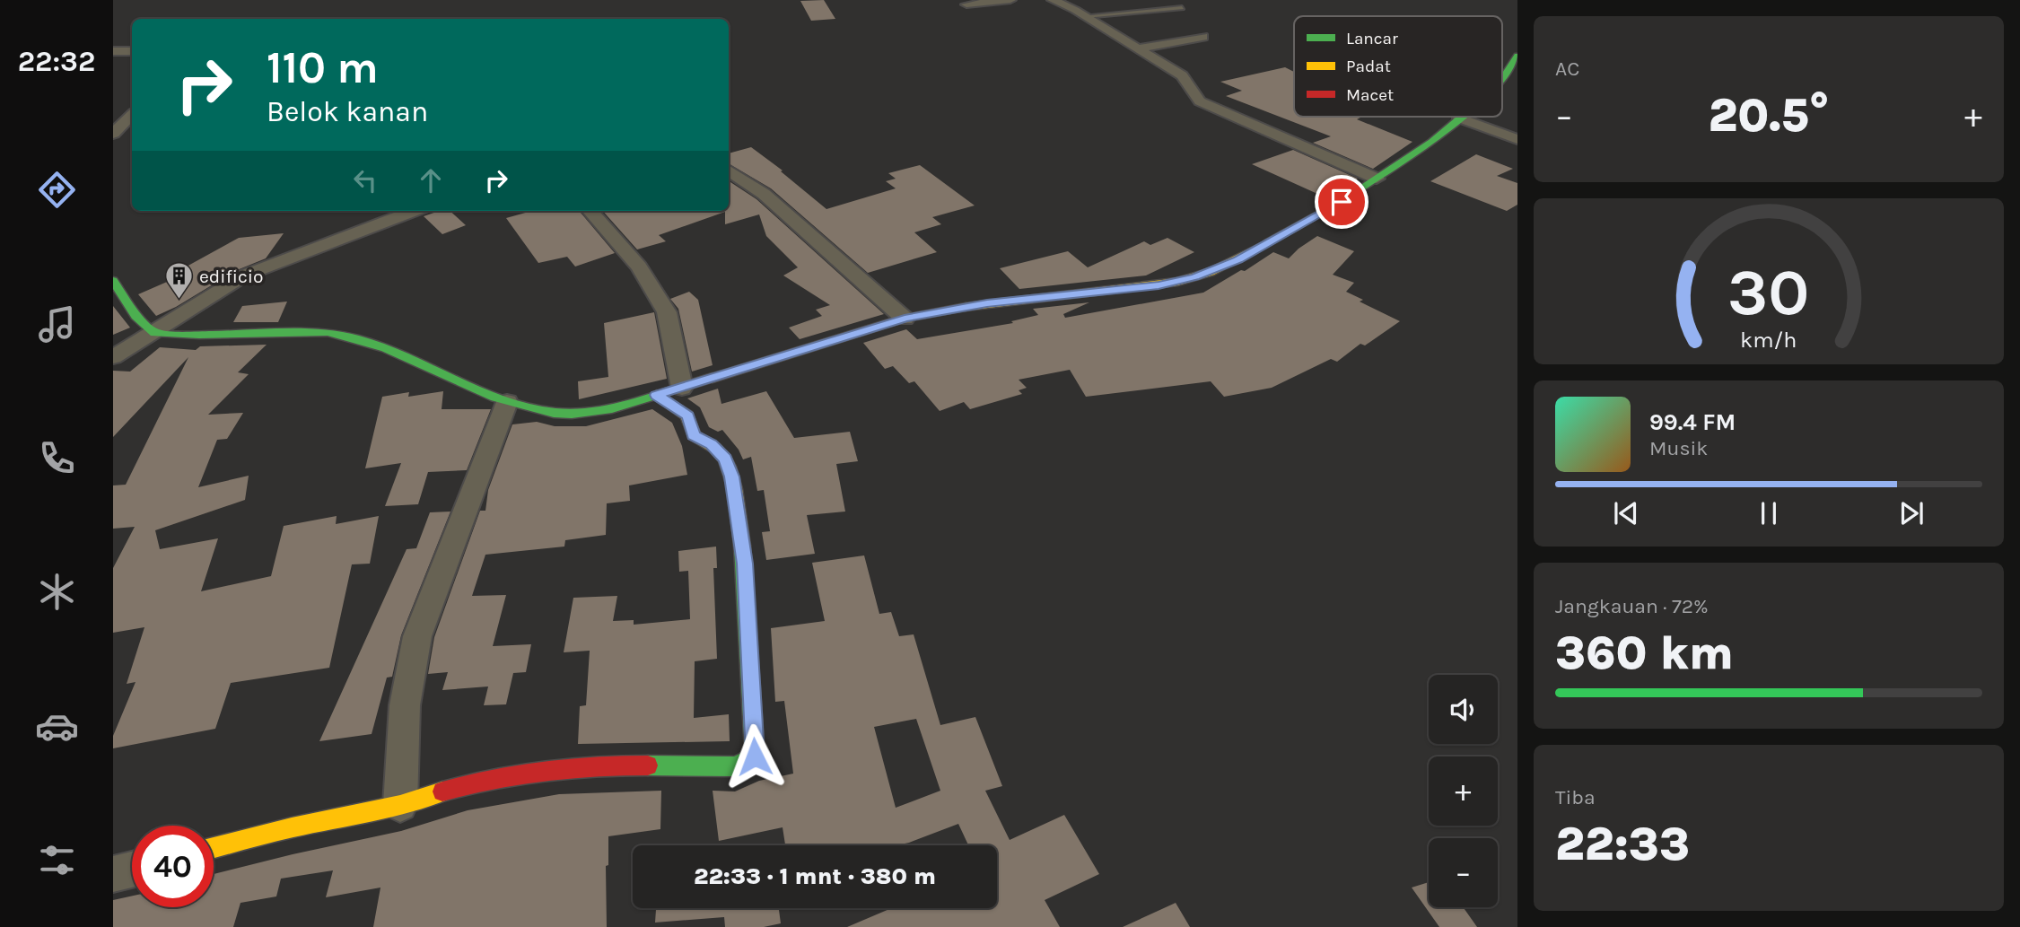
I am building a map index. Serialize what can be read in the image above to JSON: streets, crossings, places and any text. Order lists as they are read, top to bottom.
{
  "places": {
    "building": ["edificio"]
  },
  "legend": ["Lancar", "Padat", "Macet"],
  "page": {
    "tabs": "22:32",
    "tile": [
      "AC",
      ["Jangkauan · 72%", "360 km"],
      ["Tiba", "22:33"]
    ],
    "turn": ["110 m", "Belok kanan"],
    "heat": ["−", "20.5°", "+"],
    "song": ["99.4 FM", "Musik"],
    "map_buttons": ["+", "−"],
    "limit": "40",
    "trip": "22:33 · 1 mnt · 380 m",
    "gauge": ["30", "km/h"]
  }
}
